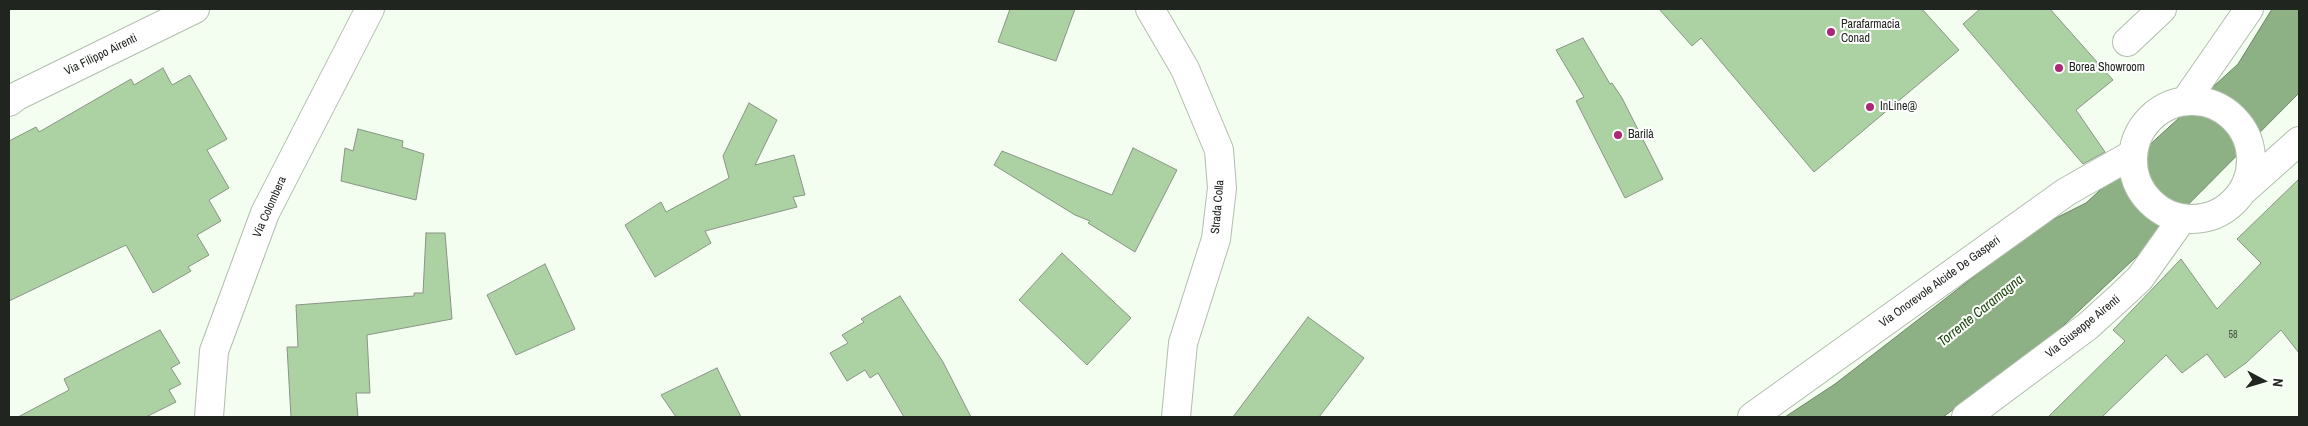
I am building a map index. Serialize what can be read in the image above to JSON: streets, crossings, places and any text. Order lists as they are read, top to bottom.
{
  "streets": {
    "main road": [
      "Via Filippo Airenti",
      "Via Colombera",
      "Strada Colla",
      "Via Onorevole Alcide De Gasperi",
      "Via Giuseppe Airenti"
    ]
  },
  "crossings": [
    ["Via Onorevole Alcide De Gasperi", "Via Giuseppe Airenti"]
  ],
  "water": ["Torrente Caramagna"],
  "places": [
    "Parafarmacia Conad",
    "Borea Showroom",
    "InLine@",
    "Barilà"
  ],
  "house_numbers": ["58"],
  "north": "right"
}
